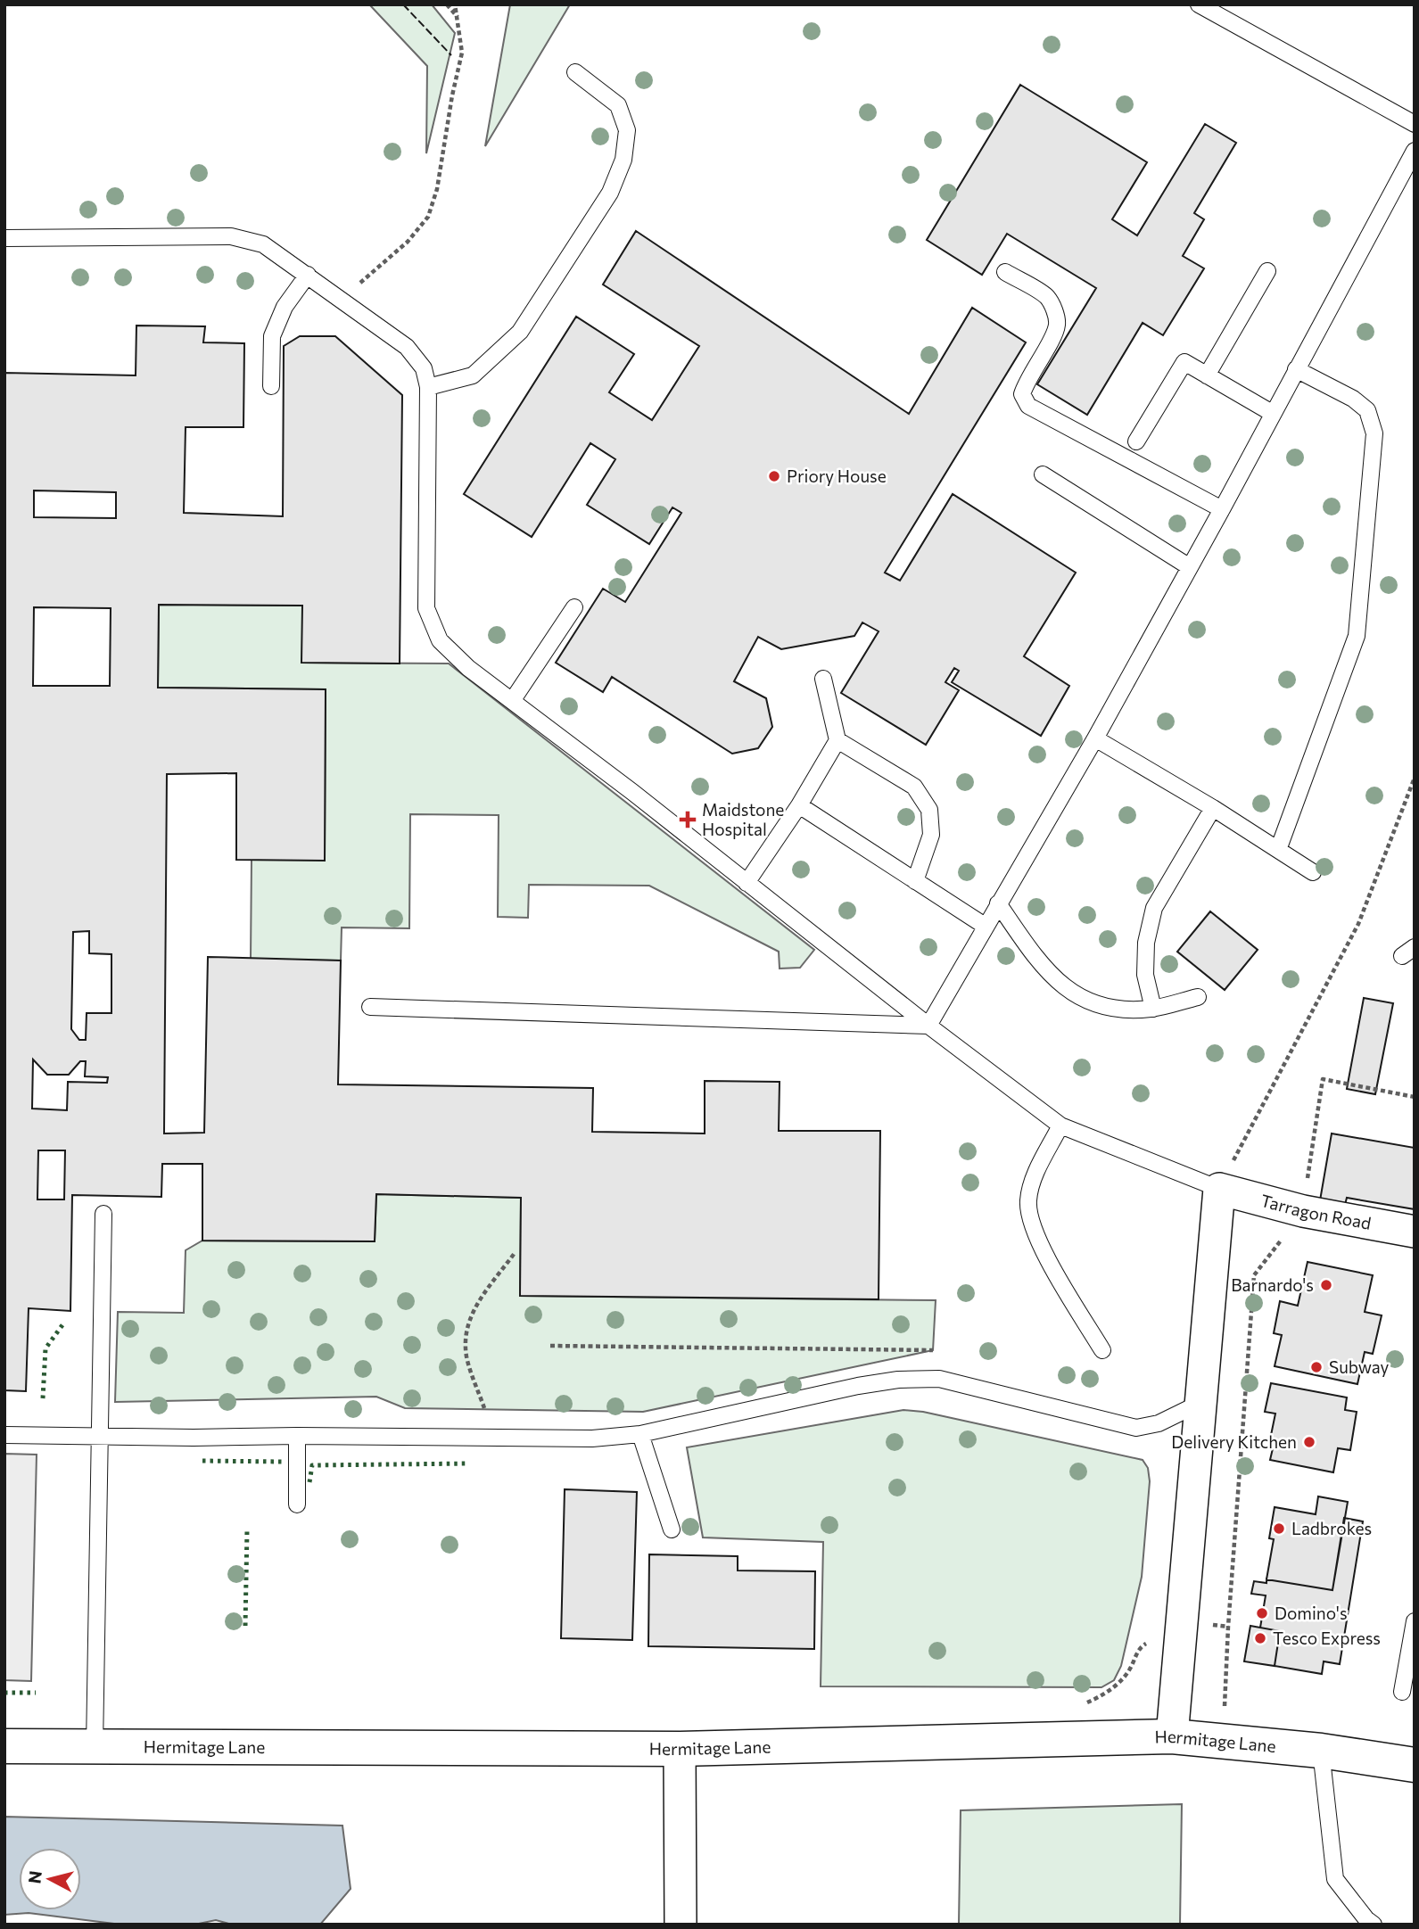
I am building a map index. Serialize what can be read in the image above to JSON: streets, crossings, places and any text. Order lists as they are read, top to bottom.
{
  "streets": {
    "main road": ["Hermitage Lane"],
    "street": ["Tarragon Road"]
  },
  "places": {
    "other": [
      "Priory House",
      "Barnardo's",
      "Subway",
      "Delivery Kitchen",
      "Ladbrokes",
      "Domino's",
      "Tesco Express"
    ],
    "health": ["Maidstone Hospital"]
  },
  "north": "left"
}
